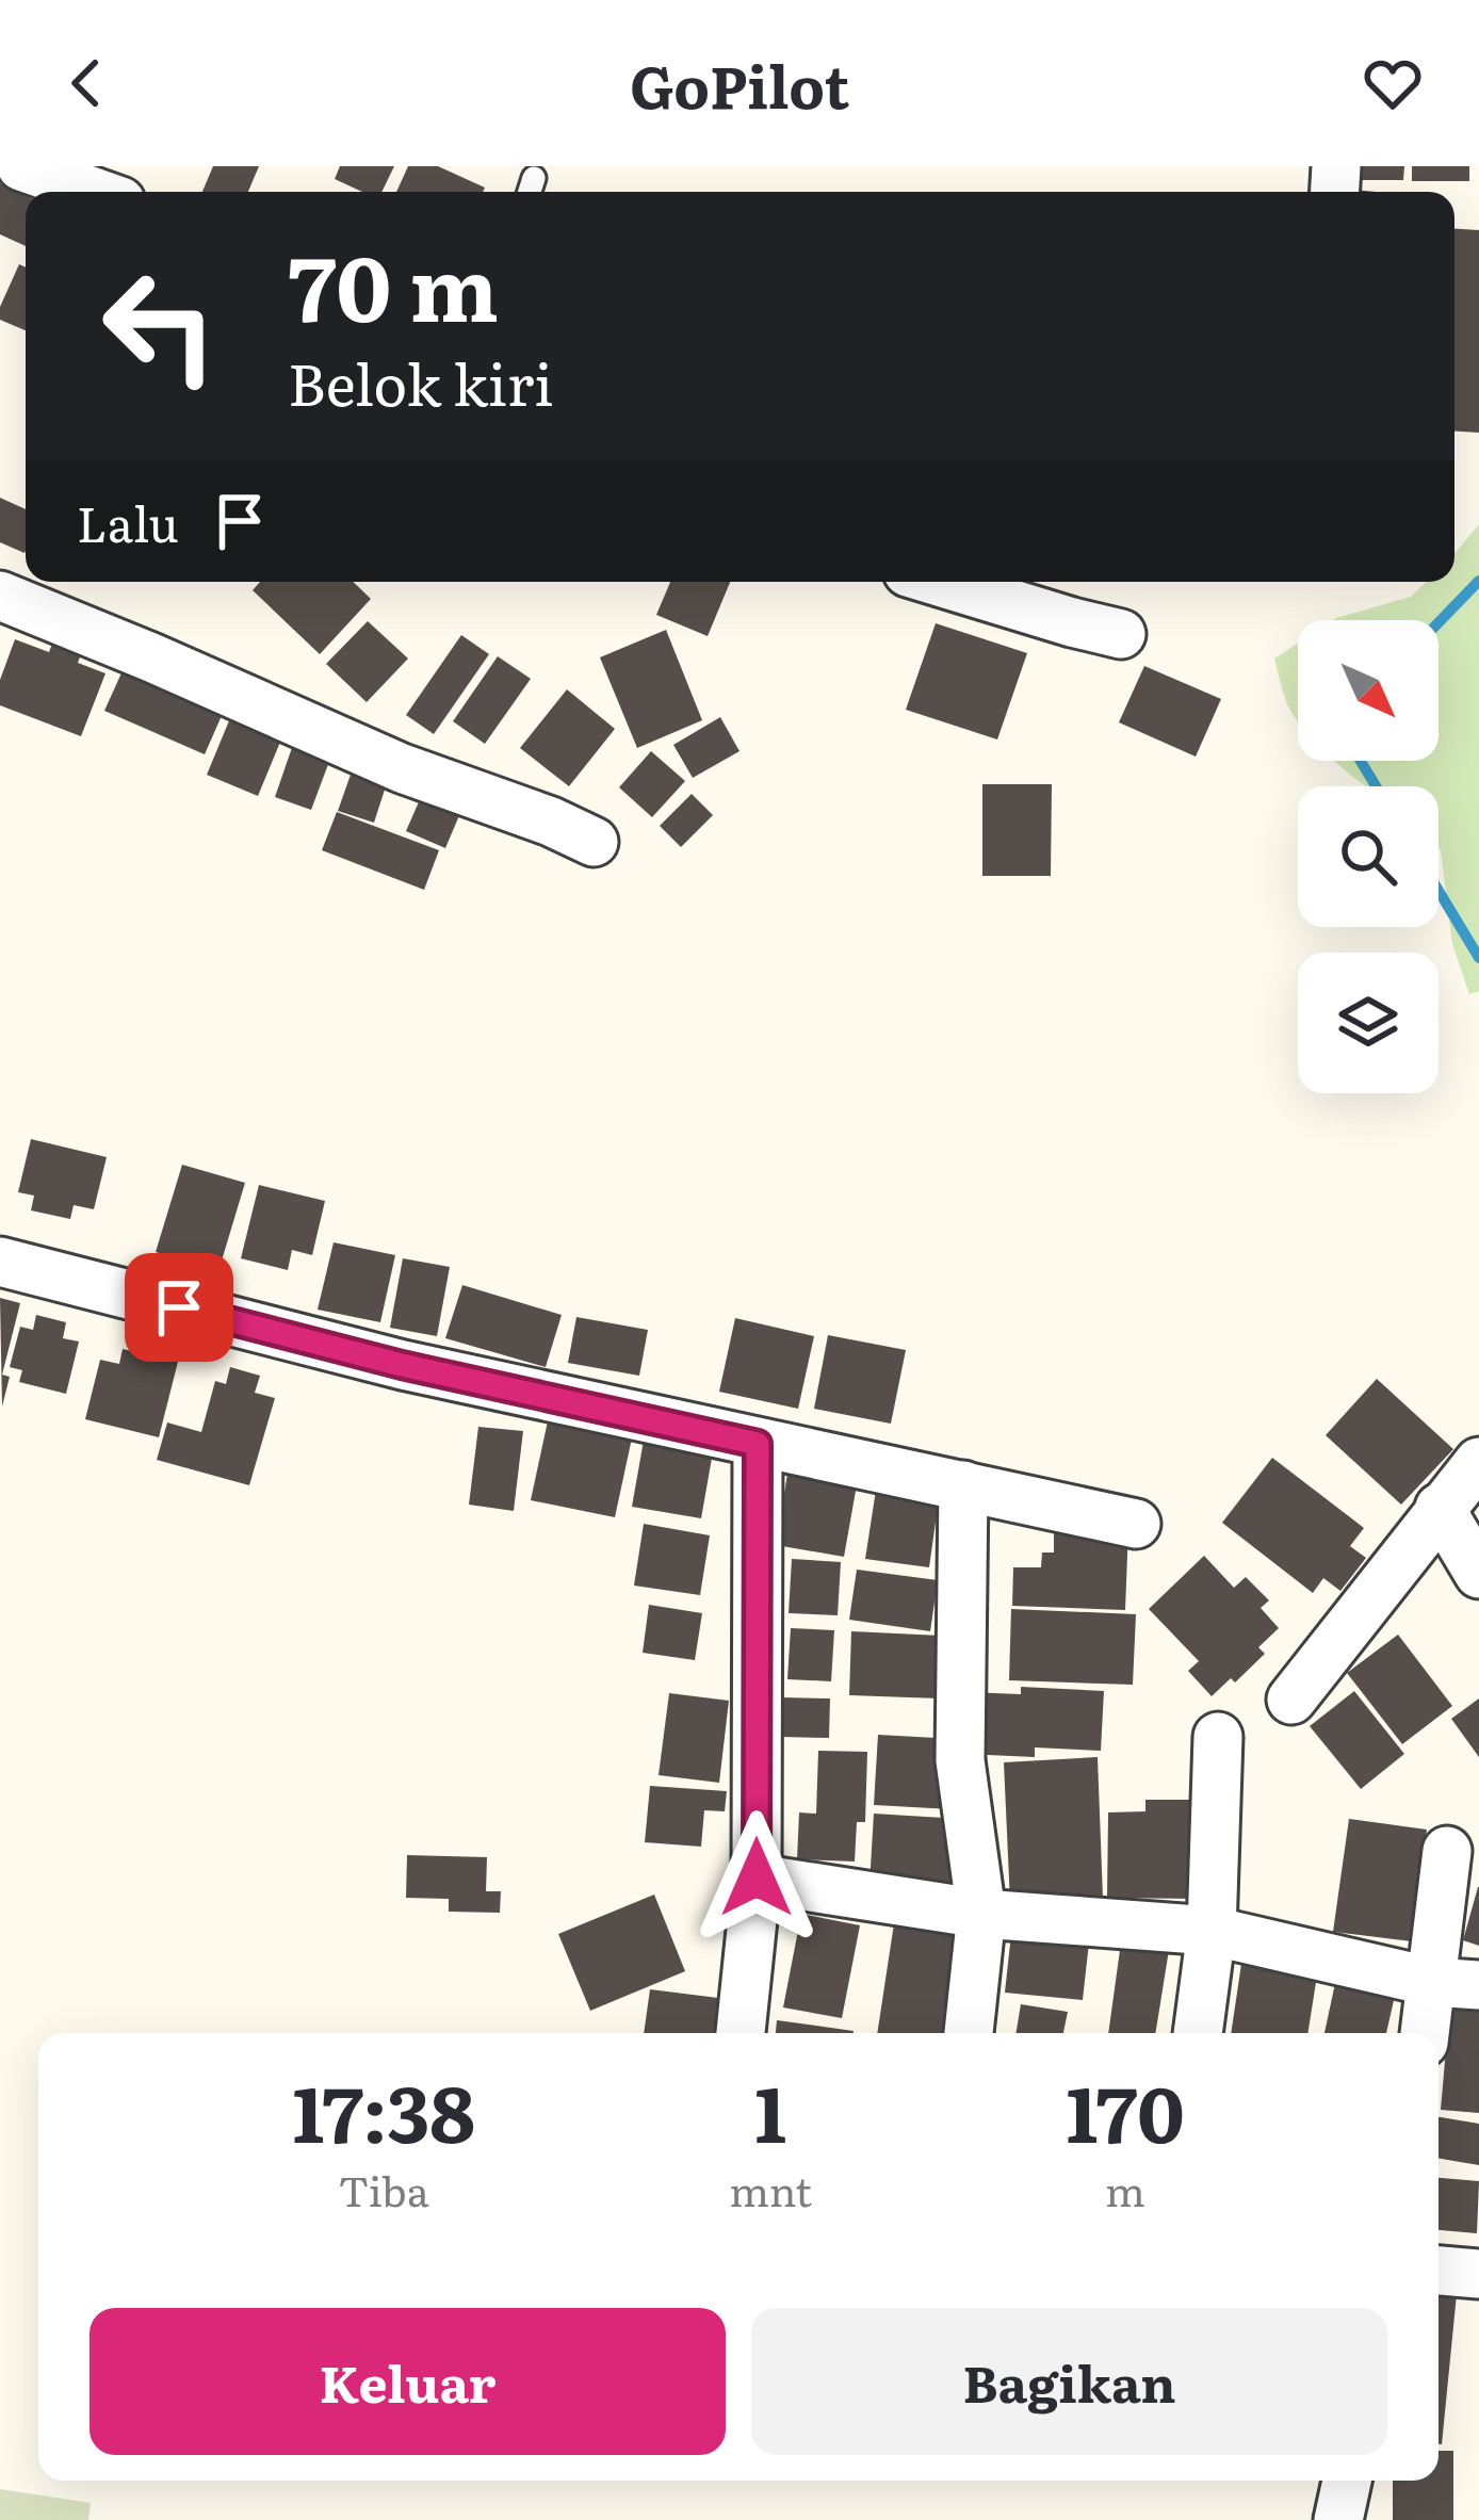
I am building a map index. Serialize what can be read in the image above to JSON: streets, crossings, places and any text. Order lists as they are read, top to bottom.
{
  "north": "bottom right",
  "page": {
    "header": "GoPilot",
    "turn": ["70 m", "Belok kiri"],
    "then": "Lalu",
    "eta": [
      "17:38",
      "Tiba",
      "1",
      "mnt",
      "170",
      "m"
    ],
    "buttons": ["Keluar", "Bagikan"]
  }
}
